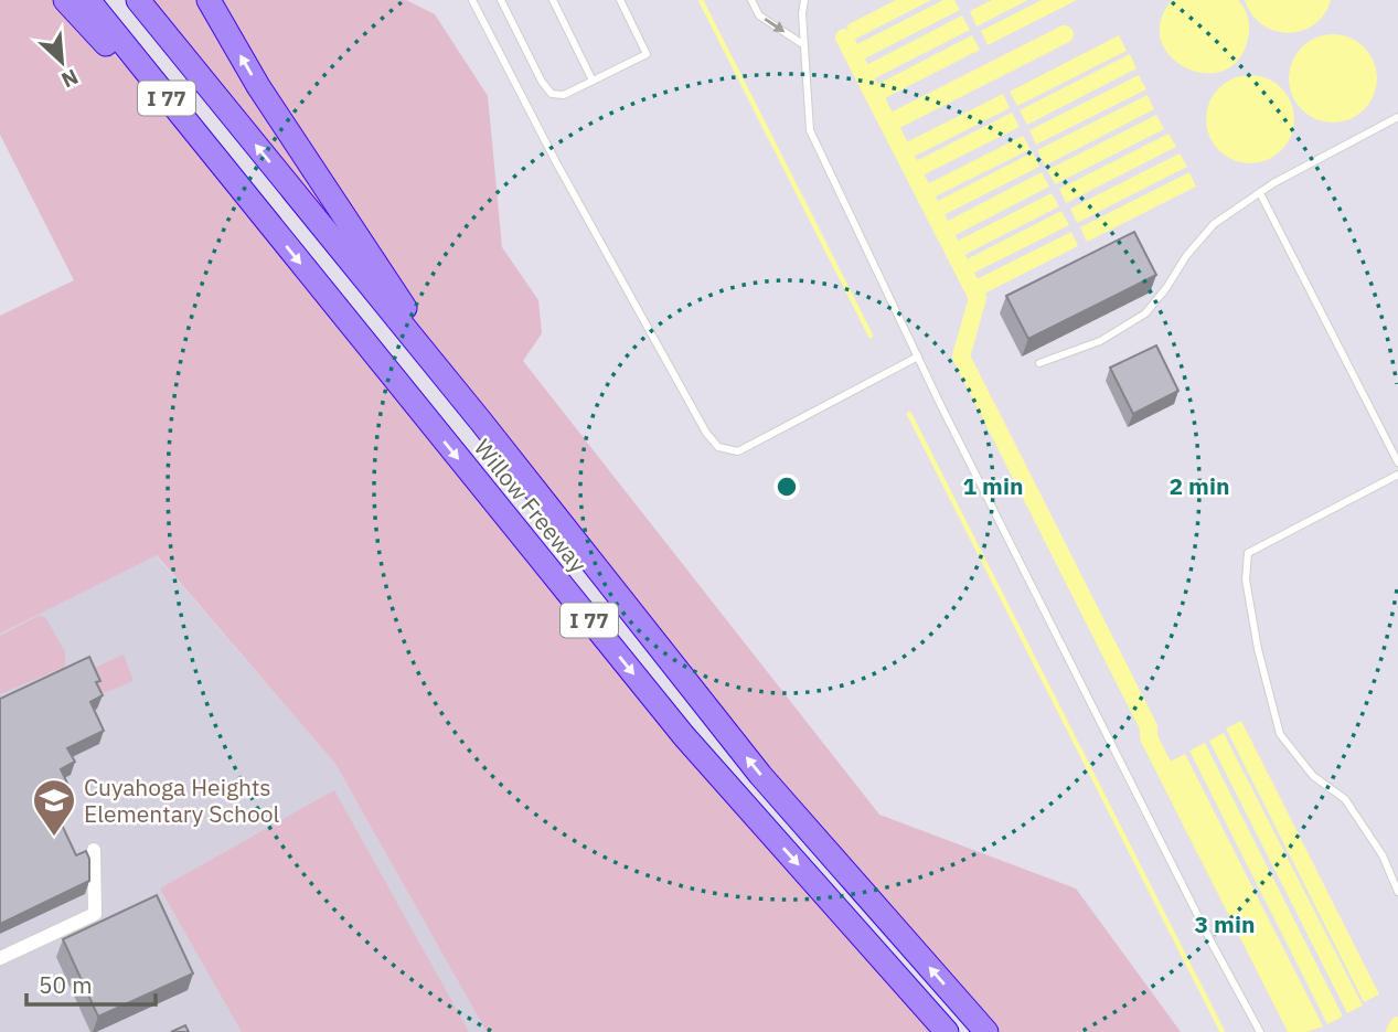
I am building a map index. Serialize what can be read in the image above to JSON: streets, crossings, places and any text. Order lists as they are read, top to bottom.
{
  "streets": {
    "highway": ["I 77", "Willow Freeway"]
  },
  "places": {
    "school or university": ["Cuyahoga Heights Elementary School"]
  },
  "scale_bar": "50 m",
  "north": "bottom right",
  "rings": ["1 min", "2 min", "3 min"]
}
